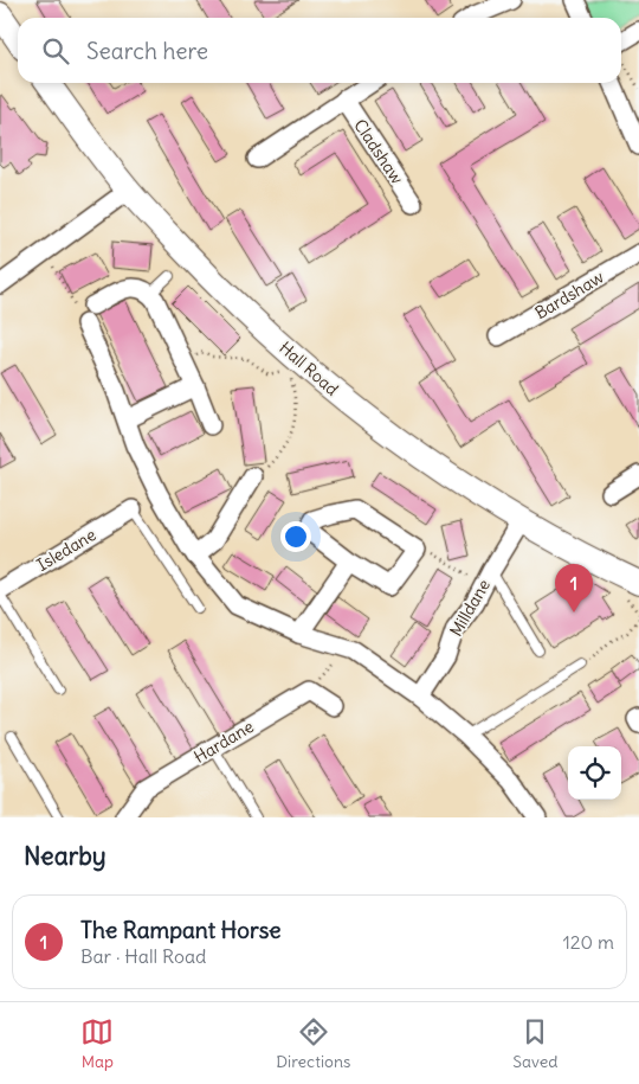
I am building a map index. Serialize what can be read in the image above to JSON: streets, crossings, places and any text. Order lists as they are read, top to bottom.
{
  "streets": {
    "street": [
      "Cladshaw",
      "Bardshaw",
      "Hall Road",
      "Isledane",
      "Milldane",
      "Hardane"
    ]
  },
  "crossings": [
    ["Hall Road", "Milldane"]
  ],
  "page": {
    "search": "Search here",
    "pins": "1",
    "heading": "Nearby",
    "list": [
      {
        "mark": "1",
        "name": "The Rampant Horse",
        "note": "Bar · Hall Road",
        "value": "120 m"
      }
    ],
    "nav": ["Map", "Directions", "Saved"]
  }
}
